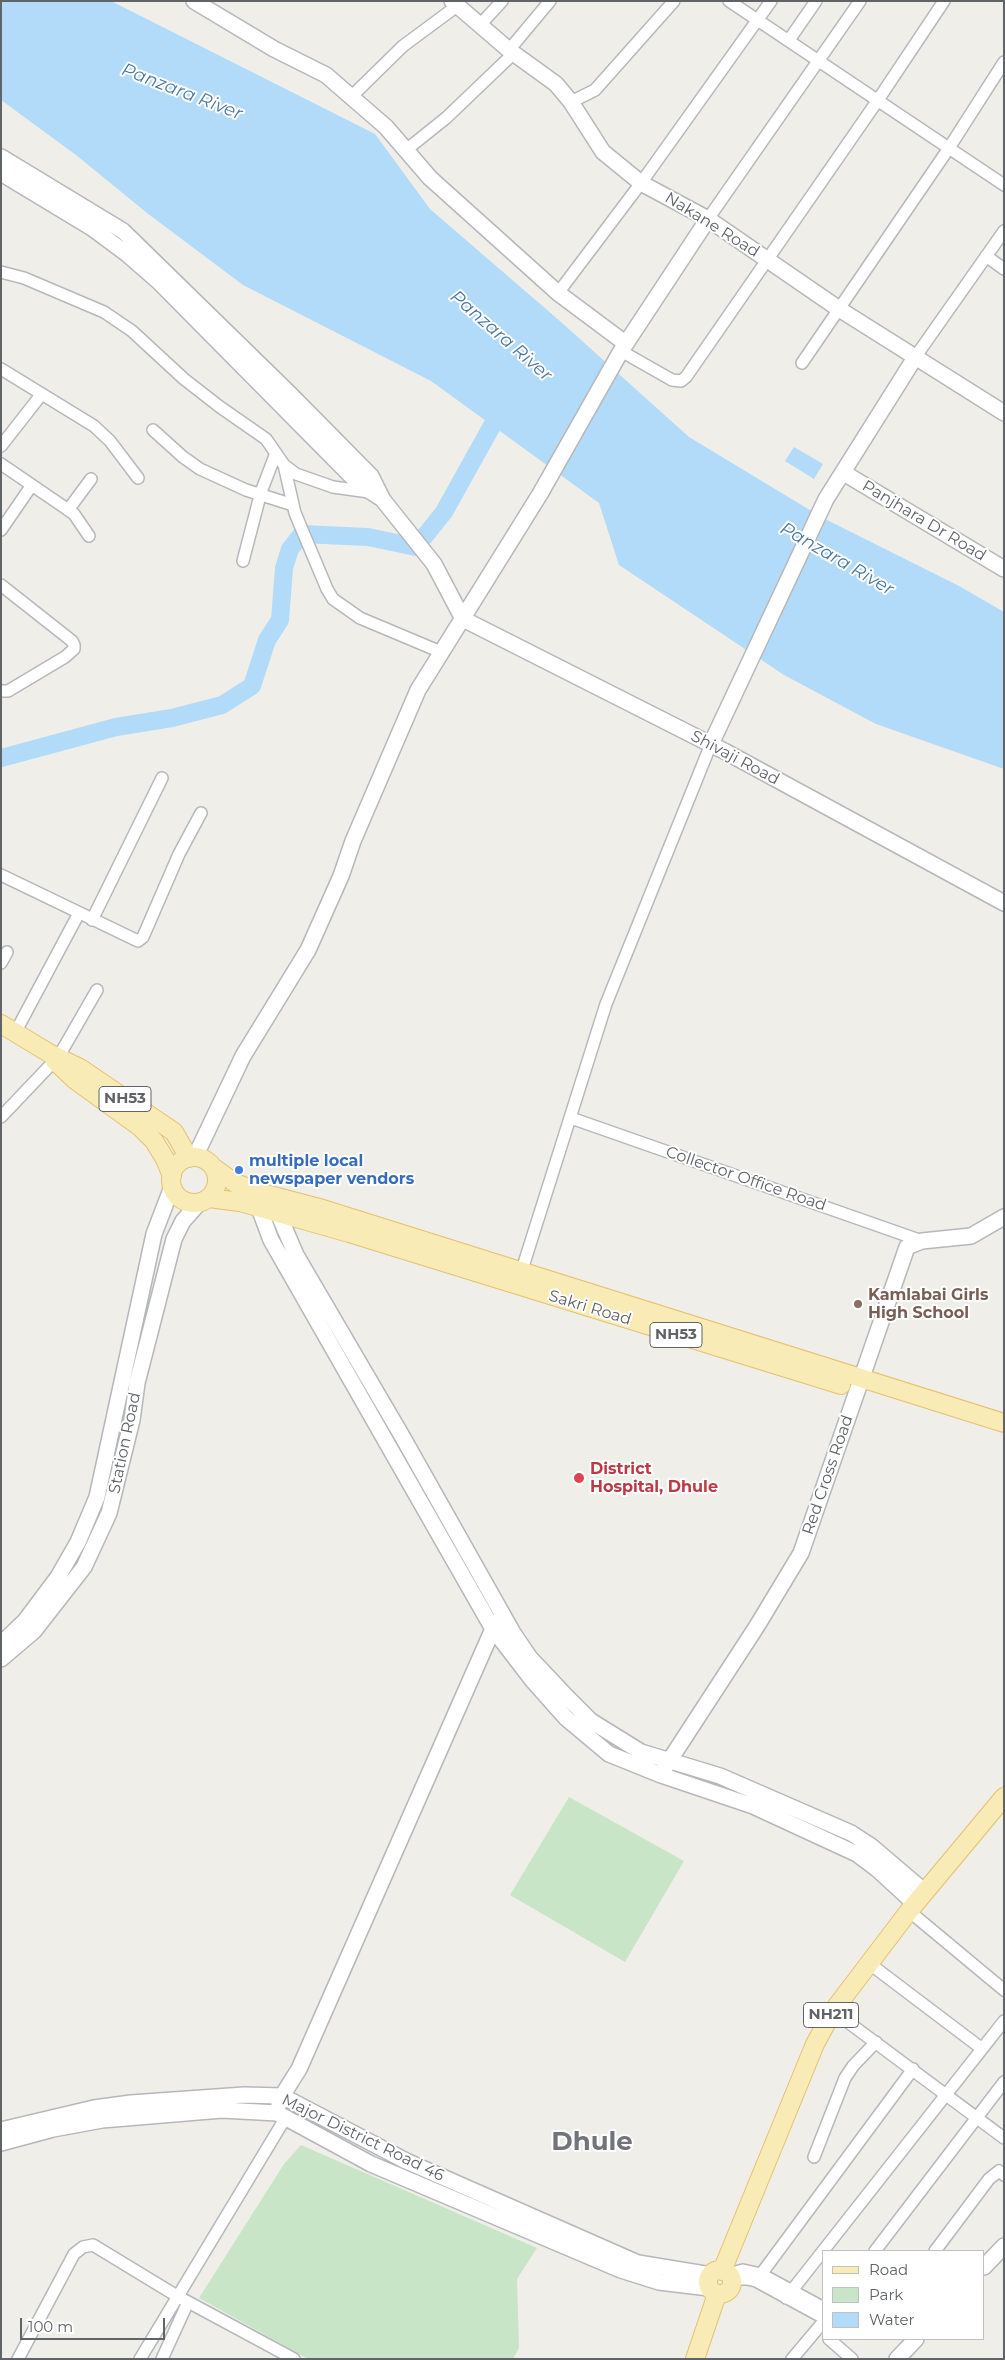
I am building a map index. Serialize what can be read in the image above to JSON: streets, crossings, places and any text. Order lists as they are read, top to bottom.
{
  "streets": {
    "main road": ["NH53", "NH211"],
    "street": [
      "Nakane Road",
      "Panjhara Dr Road",
      "Shivaji Road",
      "Collector Office Road",
      "Station Road",
      "Red Cross Road",
      "Major District Road 46"
    ]
  },
  "crossings": [
    ["NH53", "Station Road"],
    ["Collector Office Road", "Red Cross Road"],
    ["NH211", "Major District Road 46"]
  ],
  "districts": ["Dhule"],
  "water": ["Panzara River"],
  "places": ["multiple local newspaper vendors", "Kamlabai Girls High School", "District Hospital, Dhule"],
  "legend": ["Road", "Park", "Water"],
  "scale_bar": "100 m"
}
